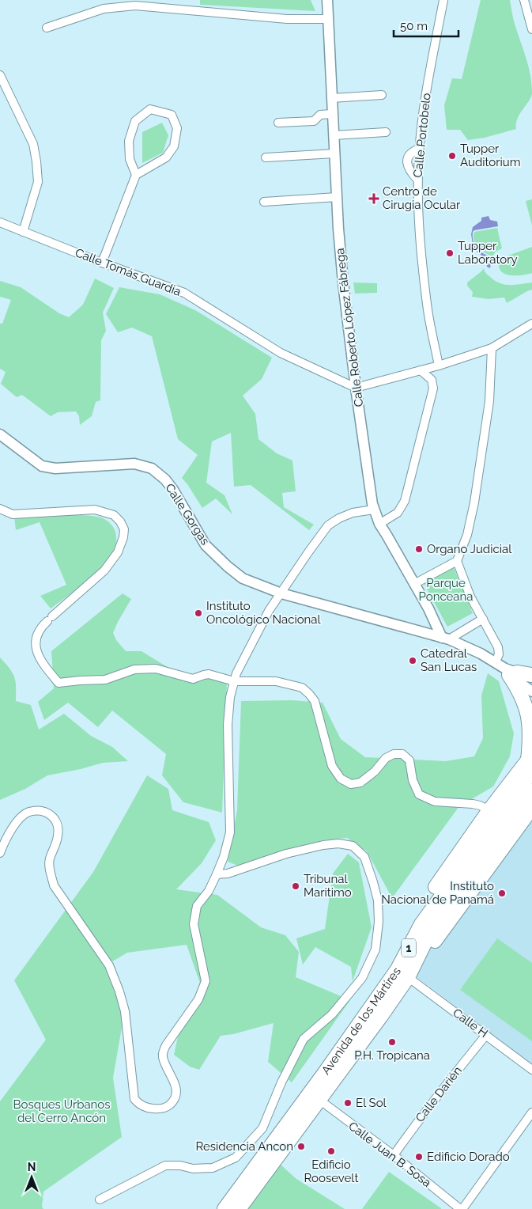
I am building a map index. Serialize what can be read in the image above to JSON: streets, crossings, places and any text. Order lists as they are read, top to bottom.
{
  "streets": {
    "highway": ["1", "Avenida de los Mártires"],
    "street": [
      "Calle Portobelo",
      "Calle Tomás Guardia",
      "Calle Roberto López Fábrega",
      "Calle Gorgas",
      "Calle H",
      "Calle Darién",
      "Calle Juan B. Sosa"
    ]
  },
  "crossings": [
    ["Calle Tomás Guardia", "Calle Roberto López Fábrega"],
    ["Calle Roberto López Fábrega", "Calle Gorgas"],
    ["Avenida de los Mártires", "Calle H"],
    ["Avenida de los Mártires", "Calle Juan B. Sosa"],
    ["Calle H", "Calle Darién"],
    ["Calle Darién", "Calle Juan B. Sosa"]
  ],
  "parks": ["Parque Ponceana", "Bosques Urbanos del Cerro Ancón"],
  "places": {
    "other": [
      "Tupper Auditorium",
      "Tupper Laboratory",
      "Organo Judicial",
      "Instituto Oncológico Nacional",
      "Catedral San Lucas",
      "Tribunal Maritimo",
      "Instituto Nacional de Panamá",
      "P.H. Tropicana",
      "El Sol",
      "Residencia Ancon",
      "Edificio Roosevelt",
      "Edificio Dorado"
    ],
    "health": ["Centro de Cirugia Ocular"]
  },
  "scale_bar": "50 m",
  "north": "top"
}
